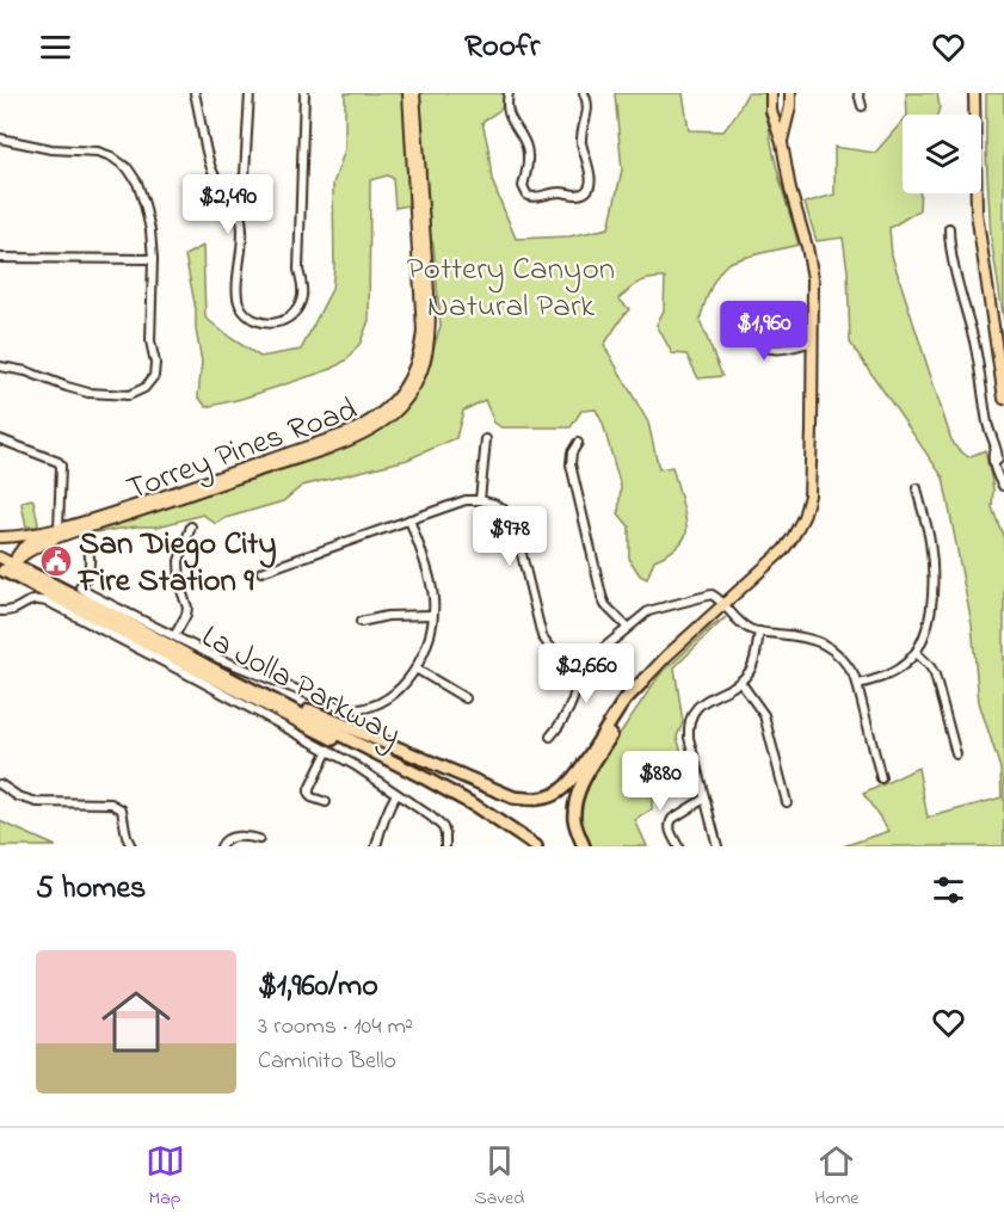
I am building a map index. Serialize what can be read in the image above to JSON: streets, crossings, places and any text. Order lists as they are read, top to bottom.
{
  "streets": {
    "highway": ["La Jolla Parkway"],
    "main road": ["Torrey Pines Road"]
  },
  "crossings": [
    ["Torrey Pines Road", "La Jolla Parkway"]
  ],
  "parks": ["Pottery Canyon Natural Park"],
  "places": {
    "public building": ["San Diego City Fire Station 9"]
  },
  "page": {
    "header": "Roofr",
    "price": [
      "$2,490",
      "$1,960",
      "$978",
      "$2,660",
      "$880"
    ],
    "heading": "5 homes",
    "list": [
      {
        "name": "$1,960/mo",
        "note": "3 rooms · 104 m² · Caminito Bello"
      }
    ],
    "tabs": ["Map", "Saved", "Home"]
  }
}
